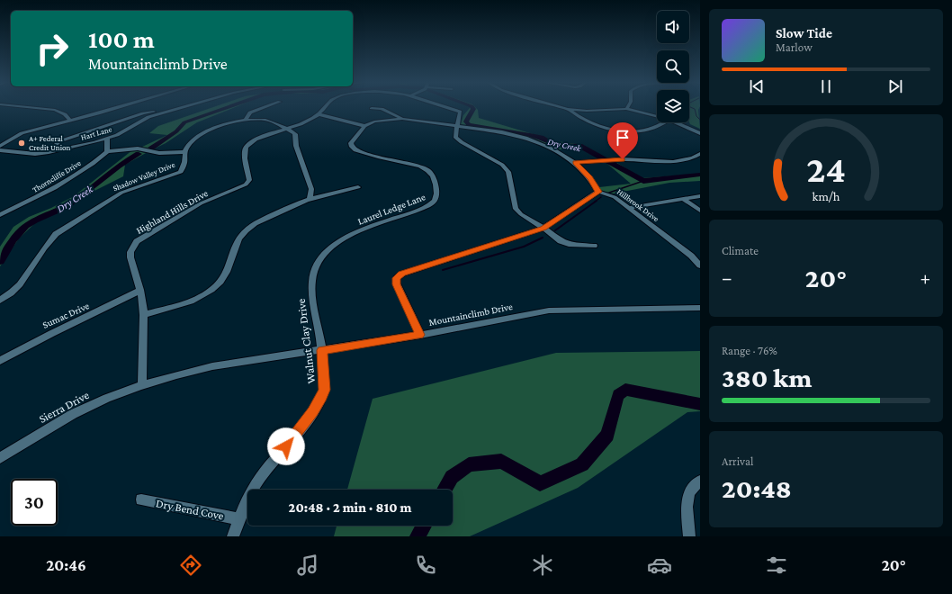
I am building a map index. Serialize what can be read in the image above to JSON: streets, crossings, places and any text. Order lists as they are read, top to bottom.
{
  "streets": {
    "street": [
      "Hart Lane",
      "Thorncliffe Drive",
      "Shadow Valley Drive",
      "Hillbrook Drive",
      "Laurel Ledge Lane",
      "Highland Hills Drive",
      "Mountainclimb Drive",
      "Sumac Drive",
      "Walnut Clay Drive",
      "Sierra Drive",
      "Dry Bend Cove"
    ]
  },
  "crossings": [
    ["Shadow Valley Drive", "Highland Hills Drive"],
    ["Laurel Ledge Lane", "Walnut Clay Drive"],
    ["Highland Hills Drive", "Mountainclimb Drive"],
    ["Highland Hills Drive", "Sumac Drive"],
    ["Highland Hills Drive", "Sierra Drive"],
    ["Mountainclimb Drive", "Walnut Clay Drive"],
    ["Mountainclimb Drive", "Sierra Drive"],
    ["Walnut Clay Drive", "Dry Bend Cove"]
  ],
  "water": ["Dry Creek"],
  "places": ["A+ Federal Credit Union"],
  "page": {
    "turn": ["100 m", "Mountainclimb Drive"],
    "song": ["Slow Tide", "Marlow"],
    "tile": [
      "Climate",
      ["Range · 76%", "380 km"],
      ["Arrival", "20:48"]
    ],
    "heat": ["−", "20°", "+"],
    "limit": "30",
    "trip": "20:48 · 2 min · 810 m",
    "tabs": ["20:46", "20°"],
    "gauge": ["24", "km/h"]
  }
}
